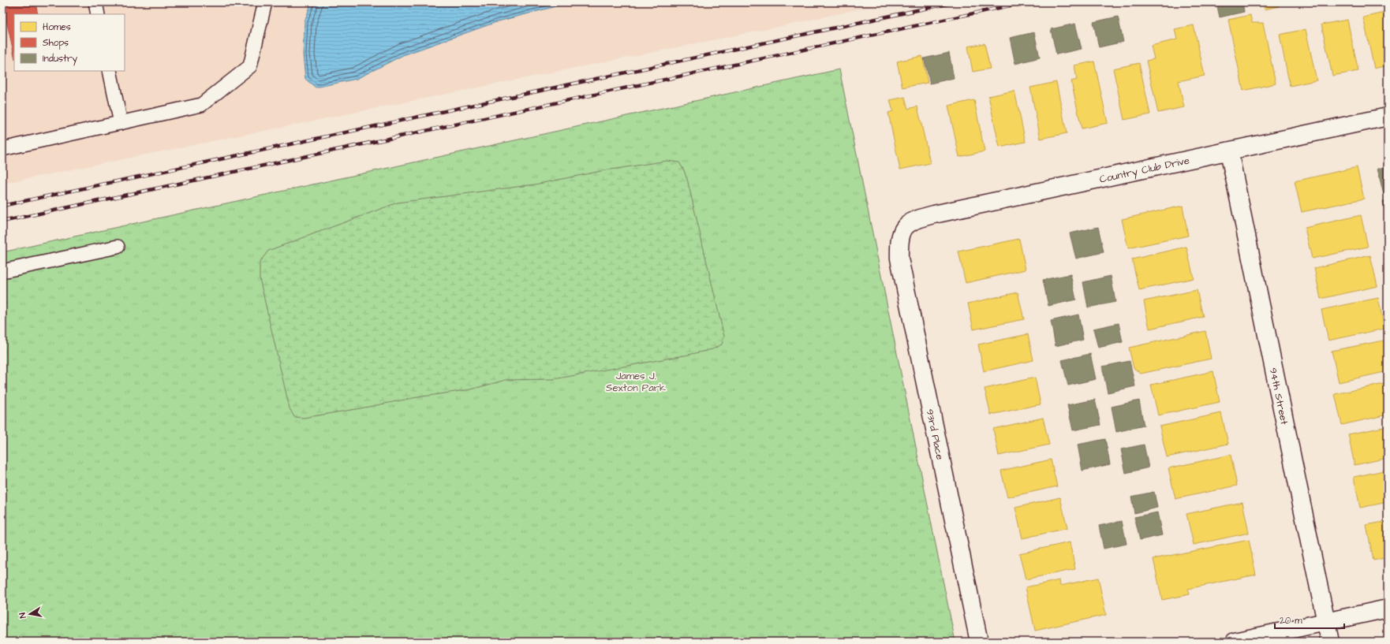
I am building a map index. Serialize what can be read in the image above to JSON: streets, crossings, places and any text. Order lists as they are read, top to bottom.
{
  "streets": {
    "street": ["Country Club Drive", "94th Street", "93rd Place"]
  },
  "crossings": [
    ["Country Club Drive", "94th Street"],
    ["Country Club Drive", "93rd Place"]
  ],
  "parks": ["James J. Sexton Park"],
  "legend": ["Homes", "Shops", "Industry"],
  "scale_bar": "20 m",
  "north": "left"
}
